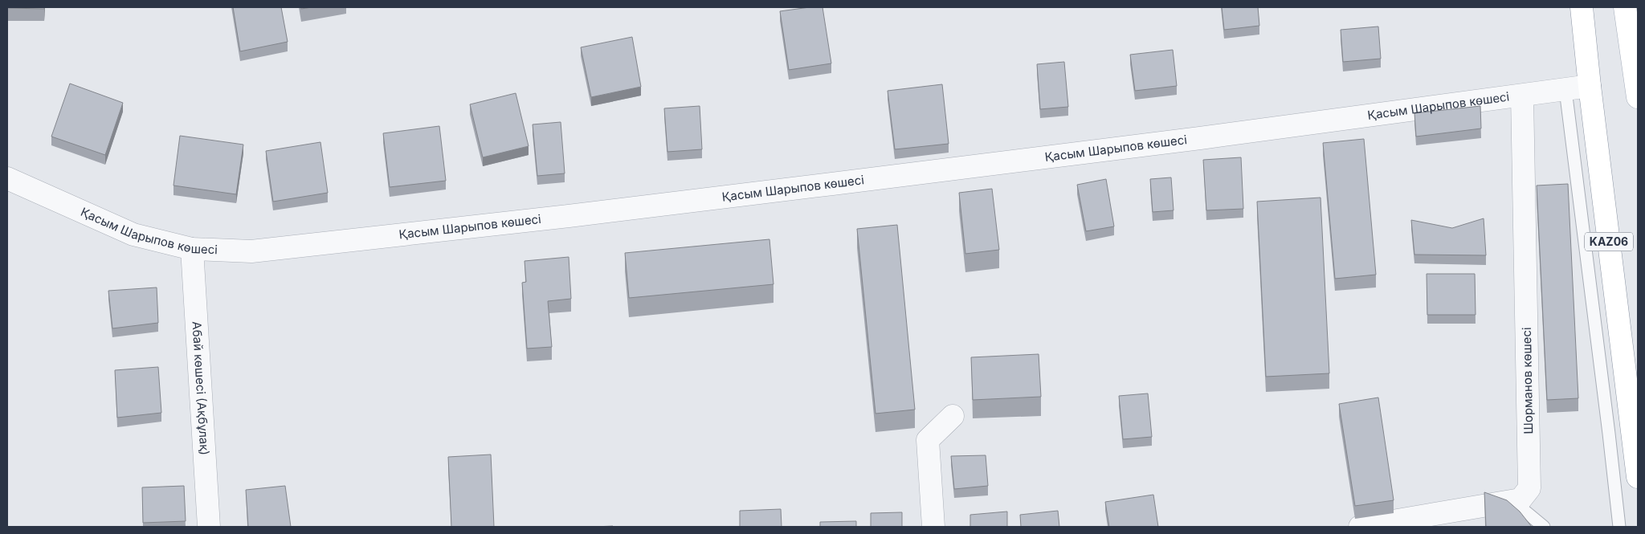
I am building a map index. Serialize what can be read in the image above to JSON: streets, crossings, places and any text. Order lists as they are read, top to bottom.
{
  "streets": {
    "main road": ["KАZ06"],
    "street": ["Қасым Шарыпов көшесі", "Шорманов көшесі", "Абай көшесі (Ақбұлақ)"]
  },
  "crossings": [
    ["Қасым Шарыпов көшесі", "KАZ06"],
    ["Қасым Шарыпов көшесі", "Шорманов көшесі"],
    ["Қасым Шарыпов көшесі", "Абай көшесі (Ақбұлақ)"]
  ]
}
